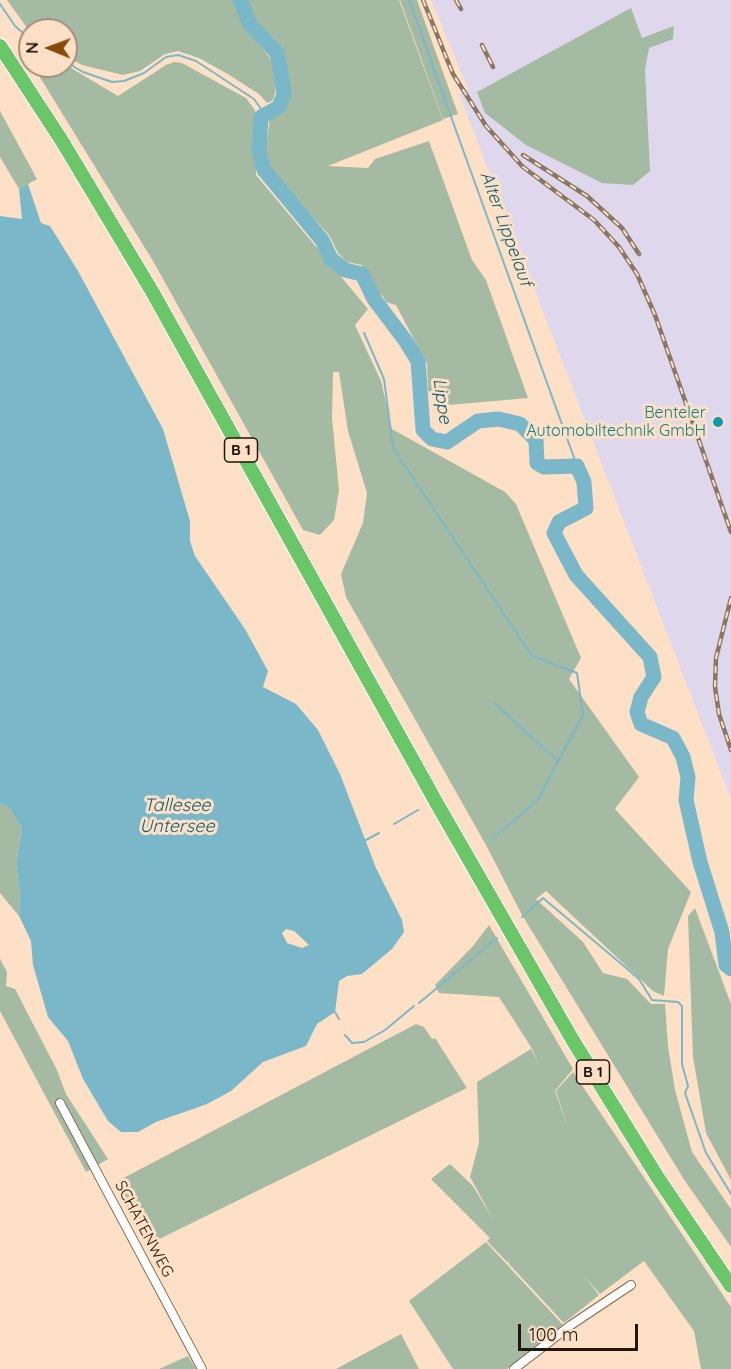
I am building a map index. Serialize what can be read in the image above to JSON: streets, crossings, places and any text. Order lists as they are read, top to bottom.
{
  "streets": {
    "highway": ["B 1"],
    "street": ["SCHATENWEG"]
  },
  "water": ["Alter Lippelauf", "Lippe", "Tallesee Untersee"],
  "places": ["Benteler Automobiltechnik GmbH"],
  "scale_bar": "100 m",
  "north": "left"
}
